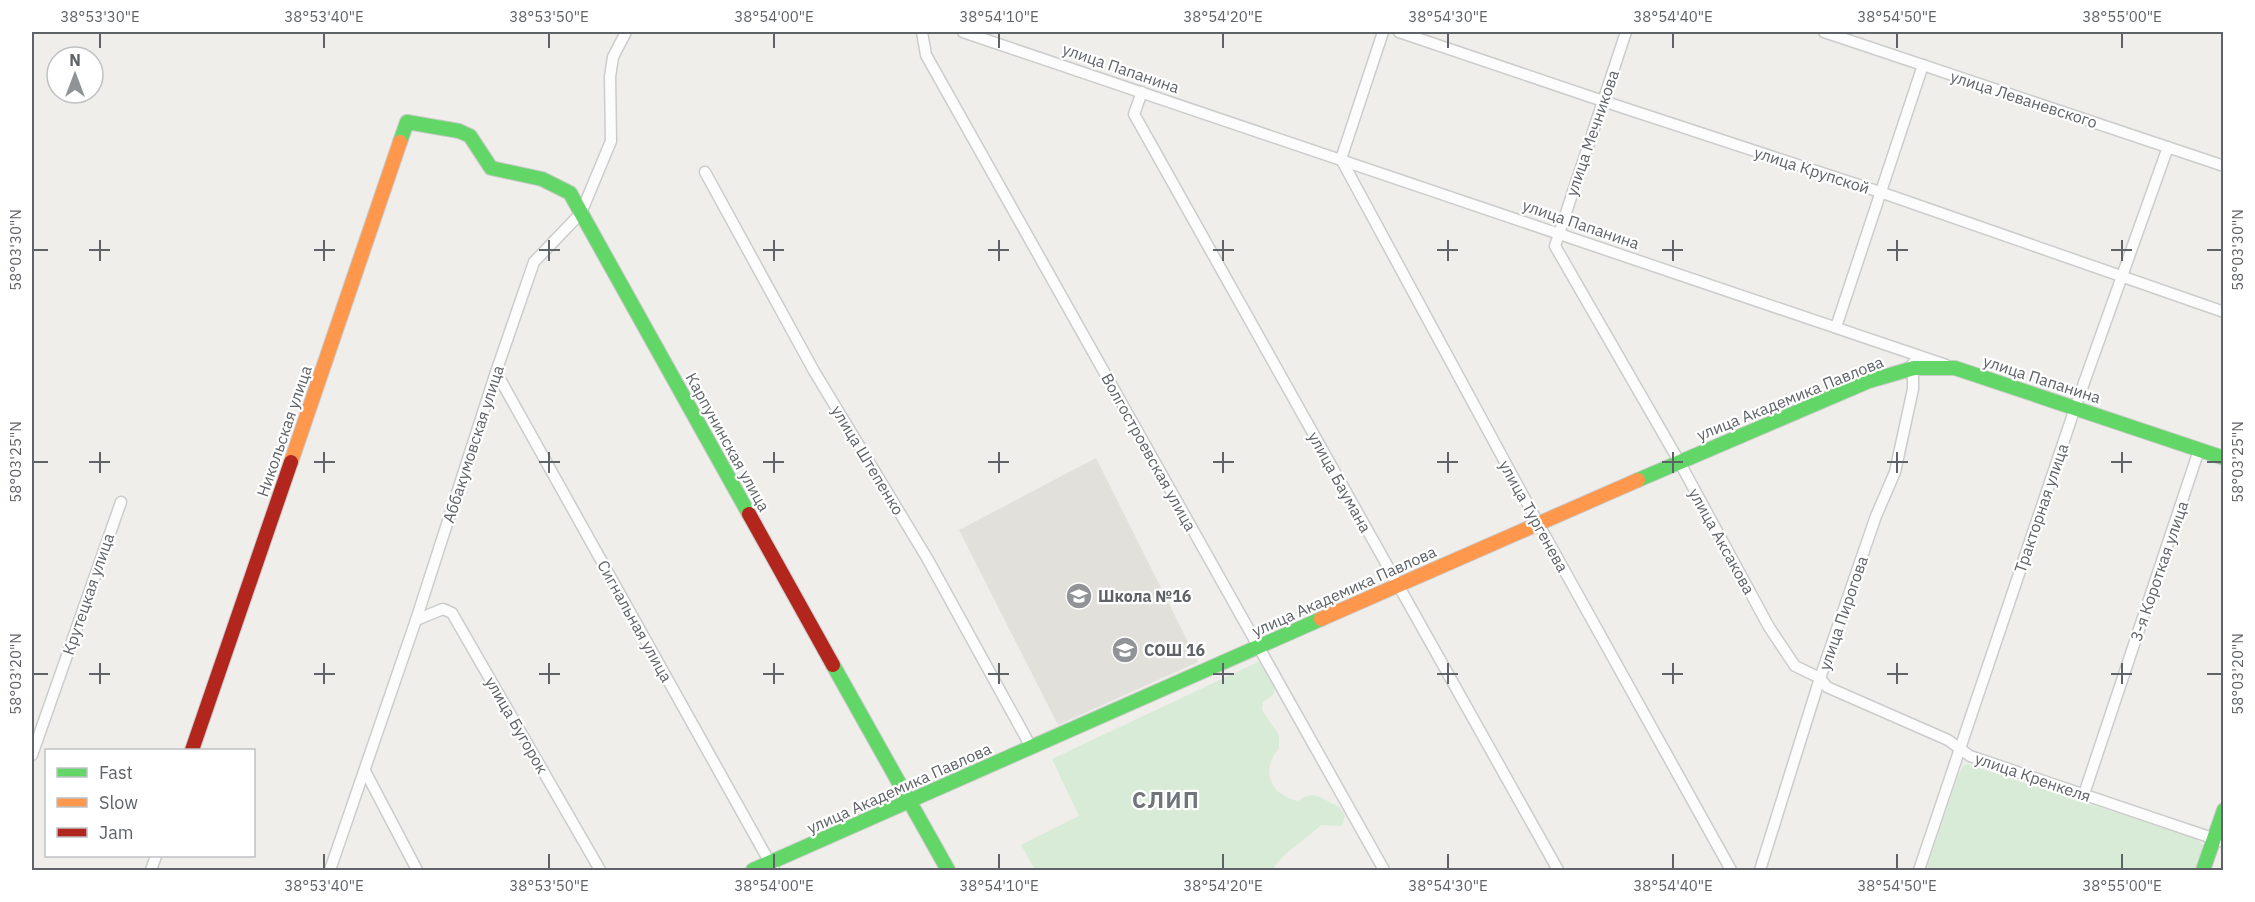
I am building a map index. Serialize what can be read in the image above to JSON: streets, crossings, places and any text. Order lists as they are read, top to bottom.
{
  "streets": {
    "street": [
      "улица Папанина",
      "улица Леваневского",
      "улица Мечникова",
      "улица Крупской",
      "улица Академика Павлова",
      "Никольская улица",
      "Карпунинская улица",
      "Аббакумовская улица",
      "Волгостроевская улица",
      "улица Штепенко",
      "улица Баумана",
      "Тракторная улица",
      "улица Тургенева",
      "улица Аксакова",
      "3-я Короткая улица",
      "Крутецкая улица",
      "улица Пирогова",
      "Сигнальная улица",
      "улица Бугорок",
      "улица Кренкеля"
    ]
  },
  "crossings": [
    ["улица Папанина", "улица Мечникова"],
    ["улица Папанина", "улица Академика Павлова"],
    ["улица Папанина", "улица Баумана"],
    ["улица Папанина", "Тракторная улица"],
    ["улица Папанина", "улица Тургенева"],
    ["улица Папанина", "улица Аксакова"],
    ["улица Папанина", "3-я Короткая улица"],
    ["улица Папанина", "улица Пирогова"],
    ["улица Леваневского", "Тракторная улица"],
    ["улица Мечникова", "улица Крупской"],
    ["улица Мечникова", "улица Аксакова"],
    ["улица Крупской", "Тракторная улица"],
    ["улица Академика Павлова", "Карпунинская улица"],
    ["улица Академика Павлова", "Волгостроевская улица"],
    ["улица Академика Павлова", "улица Штепенко"],
    ["улица Академика Павлова", "улица Баумана"],
    ["улица Академика Павлова", "улица Тургенева"],
    ["улица Академика Павлова", "улица Аксакова"],
    ["улица Академика Павлова", "улица Пирогова"],
    ["улица Академика Павлова", "Сигнальная улица"],
    ["Никольская улица", "Карпунинская улица"],
    ["Карпунинская улица", "Аббакумовская улица"],
    ["Аббакумовская улица", "Сигнальная улица"],
    ["Аббакумовская улица", "улица Бугорок"],
    ["Тракторная улица", "улица Кренкеля"],
    ["улица Аксакова", "улица Пирогова"],
    ["улица Аксакова", "улица Кренкеля"],
    ["3-я Короткая улица", "улица Кренкеля"],
    ["улица Пирогова", "улица Кренкеля"]
  ],
  "districts": ["СЛИП"],
  "places": {
    "school or university": ["Школа №16", "СОШ 16"]
  },
  "legend": ["Fast", "Slow", "Jam"],
  "north": "top",
  "coordinates": [
    "38°53'30\"E",
    "38°53'40\"E",
    "38°53'50\"E",
    "38°54'00\"E",
    "38°54'10\"E",
    "38°54'20\"E",
    "38°54'30\"E",
    "38°54'40\"E",
    "38°54'50\"E",
    "38°55'00\"E",
    "58°03'30\"N",
    "58°03'25\"N",
    "58°03'20\"N"
  ]
}
